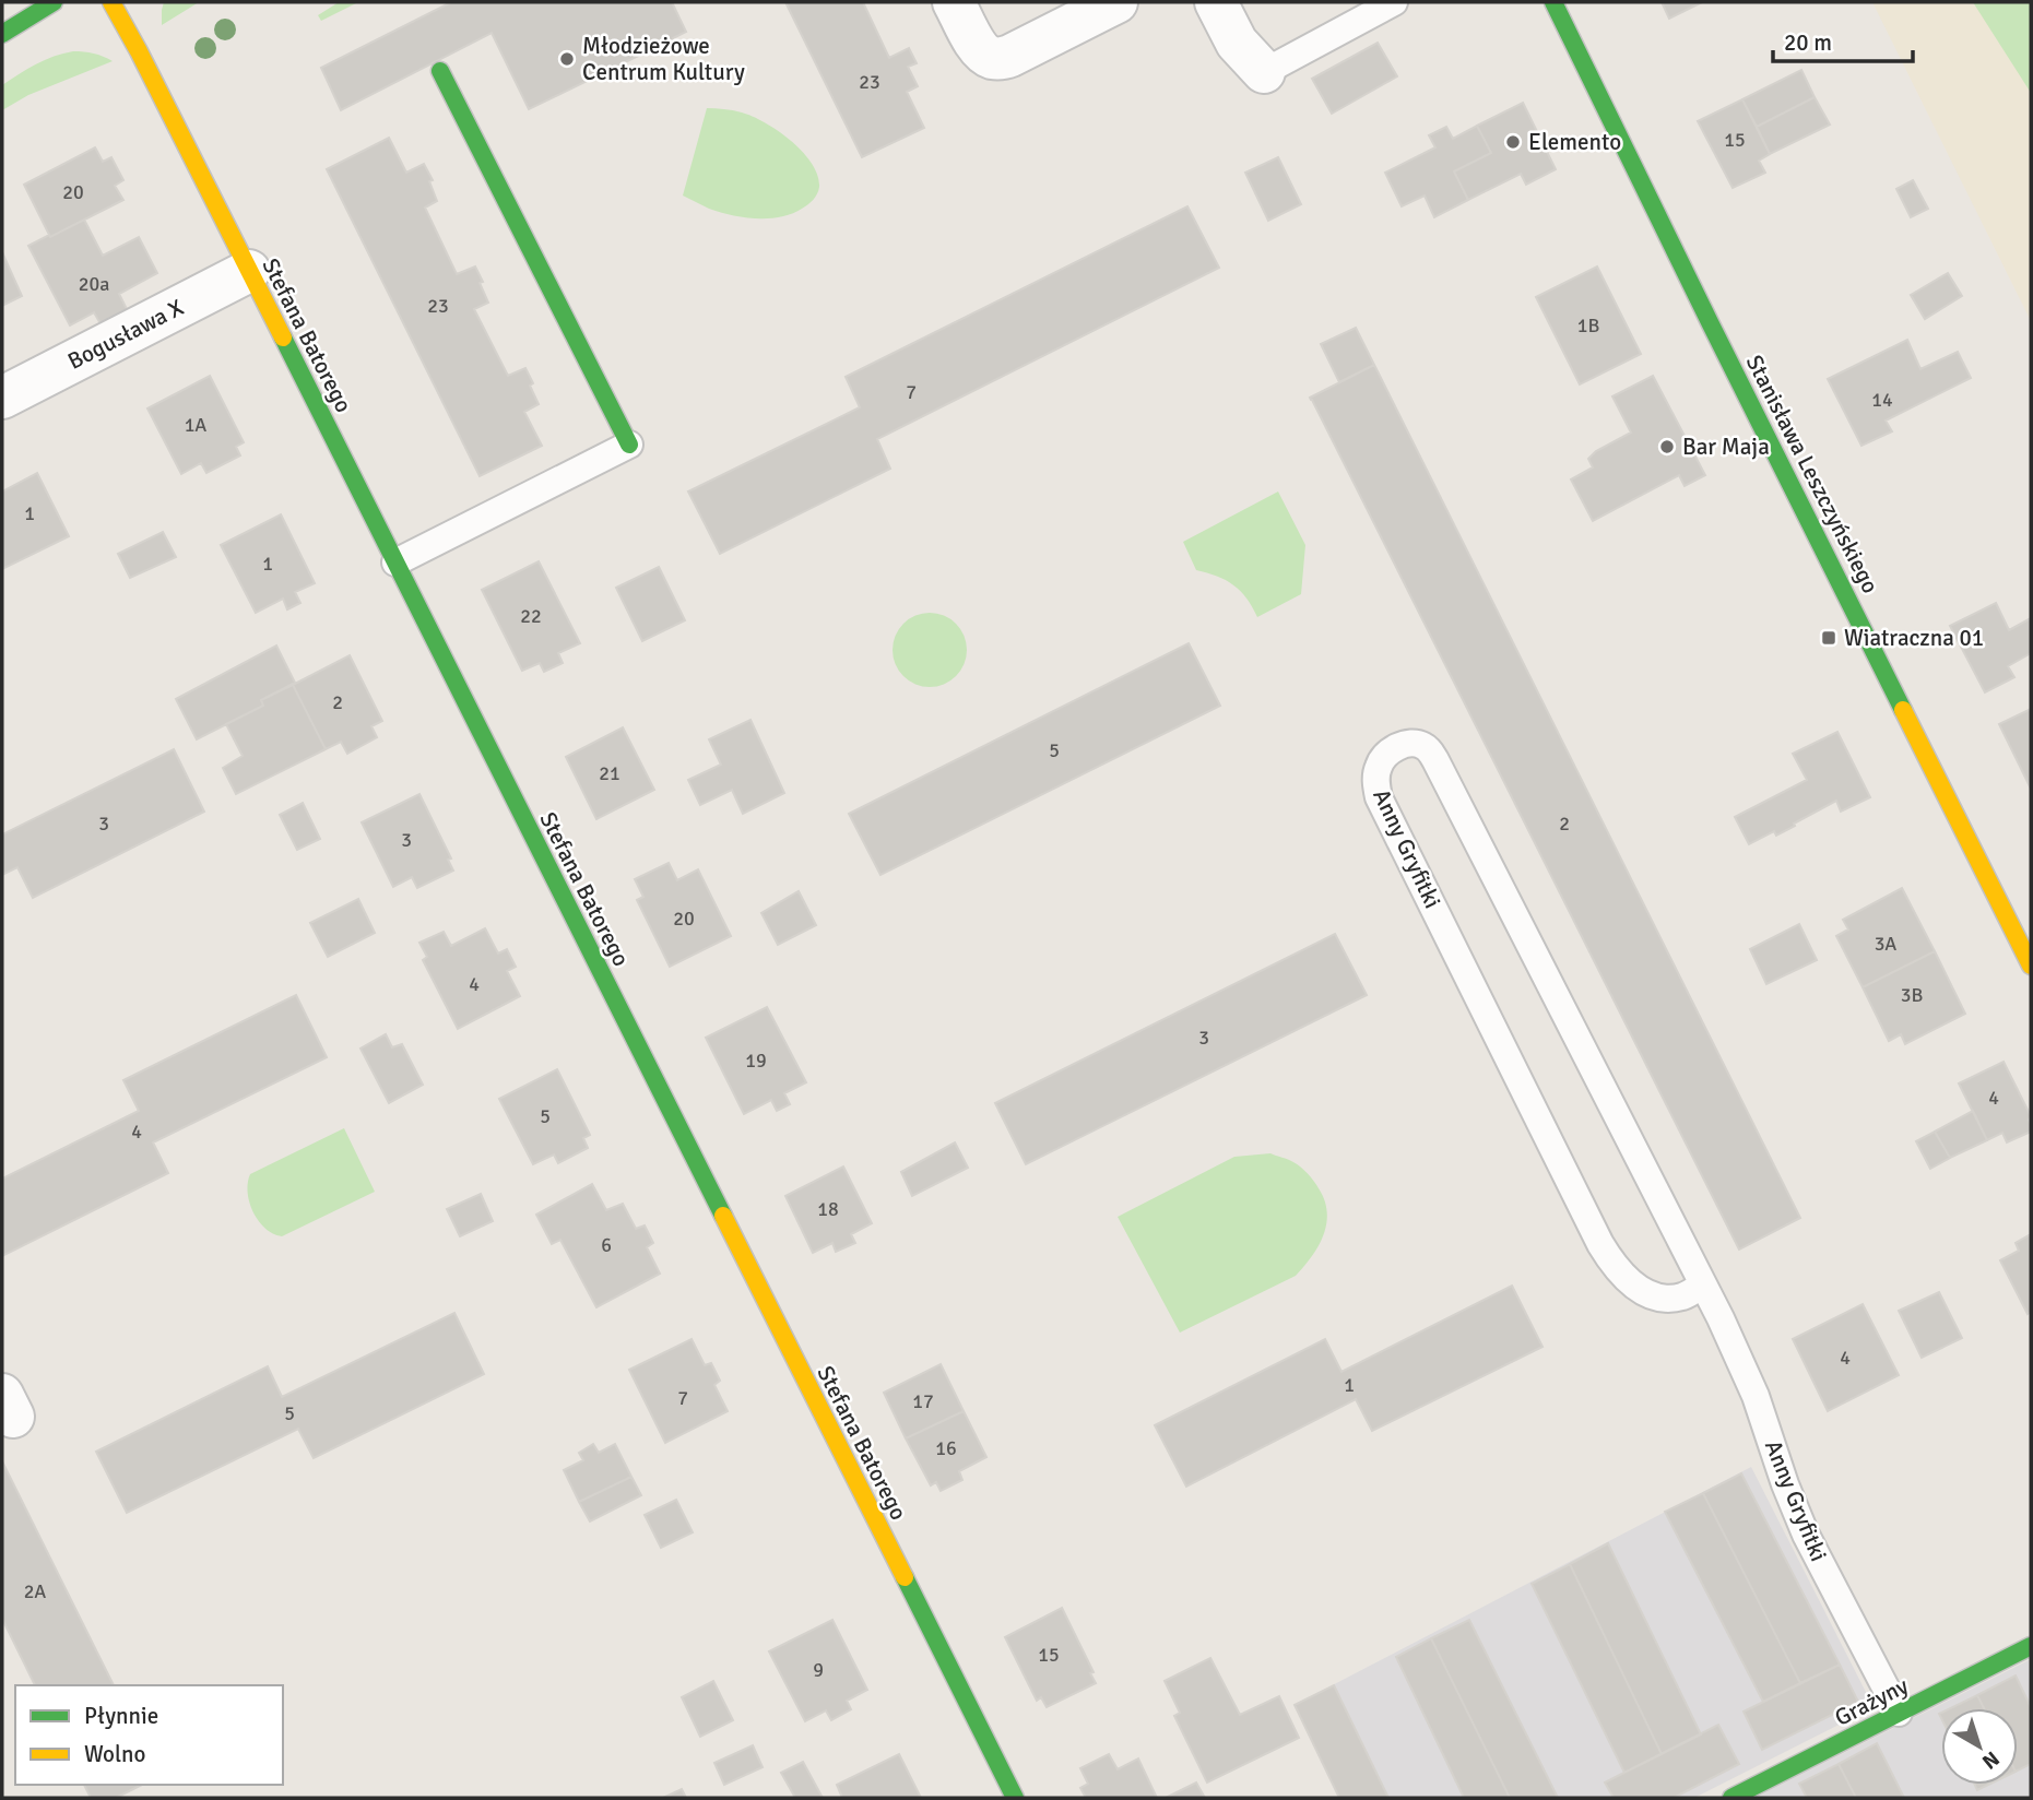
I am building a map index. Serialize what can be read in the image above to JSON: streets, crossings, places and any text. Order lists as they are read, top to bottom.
{
  "streets": {
    "street": [
      "Bogusława X",
      "Stefana Batorego",
      "Stanisława Leszczyńskiego",
      "Grażyny"
    ],
    "lane": ["Anny Gryfitki"]
  },
  "crossings": [
    ["Bogusława X", "Stefana Batorego"],
    ["Anny Gryfitki", "Grażyny"]
  ],
  "places": {
    "other": ["Młodzieżowe Centrum Kultury", "Elemento", "Bar Maja"],
    "transit": ["Wiatraczna 01"]
  },
  "house_numbers": [
    "23",
    "15",
    "20",
    "20a",
    "23",
    "1B",
    "7",
    "14",
    "1A",
    "1",
    "1",
    "22",
    "2",
    "5",
    "21",
    "3",
    "2",
    "3",
    "20",
    "3A",
    "4",
    "3B",
    "3",
    "19",
    "4",
    "5",
    "4",
    "18",
    "6",
    "4",
    "1",
    "7",
    "17",
    "5",
    "16",
    "2A",
    "15",
    "9"
  ],
  "legend": ["Płynnie", "Wolno"],
  "scale_bar": "20 m",
  "north": "bottom right"
}
